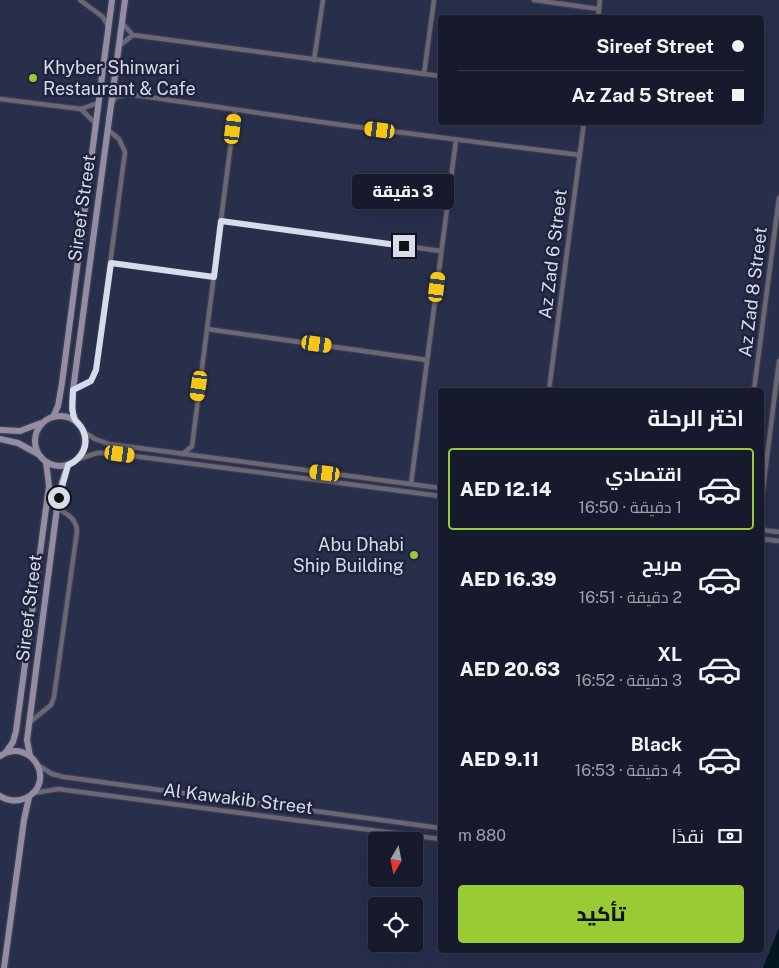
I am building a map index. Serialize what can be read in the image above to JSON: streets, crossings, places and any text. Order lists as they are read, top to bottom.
{
  "streets": {
    "main road": ["Sireef Street"],
    "street": ["Az Zad 6 Street", "Az Zad 8 Street", "Al Kawakib Street"]
  },
  "places": ["Khyber Shinwari Restaurant & Cafe", "Abu Dhabi Ship Building"],
  "north": "bottom",
  "page": {
    "banner": ["Sireef Street", "Az Zad 5 Street"],
    "bubble": "3 دقيقة",
    "heading": "اختر الرحلة",
    "list": [
      {
        "name": "اقتصادي",
        "note": "1 دقيقة · 16:50",
        "value": "AED 12.14"
      },
      {
        "name": "مريح",
        "note": "2 دقيقة · 16:51",
        "value": "AED 16.39"
      },
      {
        "name": "XL",
        "note": "3 دقيقة · 16:52",
        "value": "AED 20.63"
      },
      {
        "name": "Black",
        "note": "4 دقيقة · 16:53",
        "value": "AED 9.11"
      }
    ],
    "pay": ["نقدًا", "880 m"],
    "buttons": "تأكيد"
  }
}
